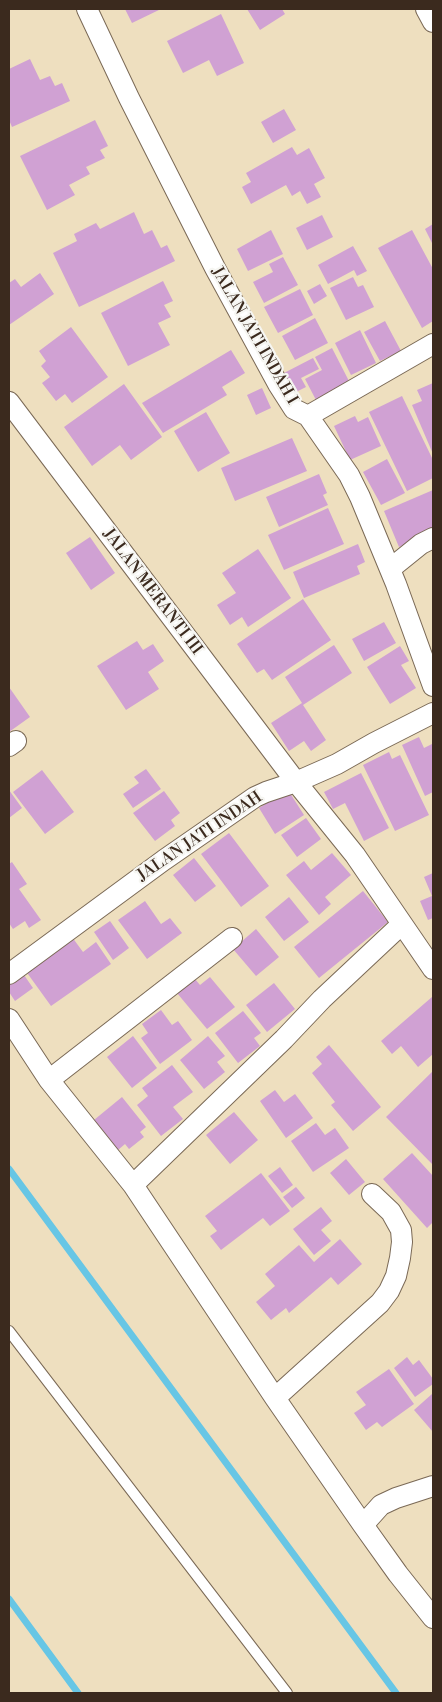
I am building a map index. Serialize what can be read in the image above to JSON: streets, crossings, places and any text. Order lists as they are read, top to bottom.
{
  "streets": {
    "street": ["JALAN JATI INDAH I", "JALAN MERANTI III", "JALAN JATI INDAH"]
  },
  "crossings": [
    ["JALAN MERANTI III", "JALAN JATI INDAH"]
  ]
}
